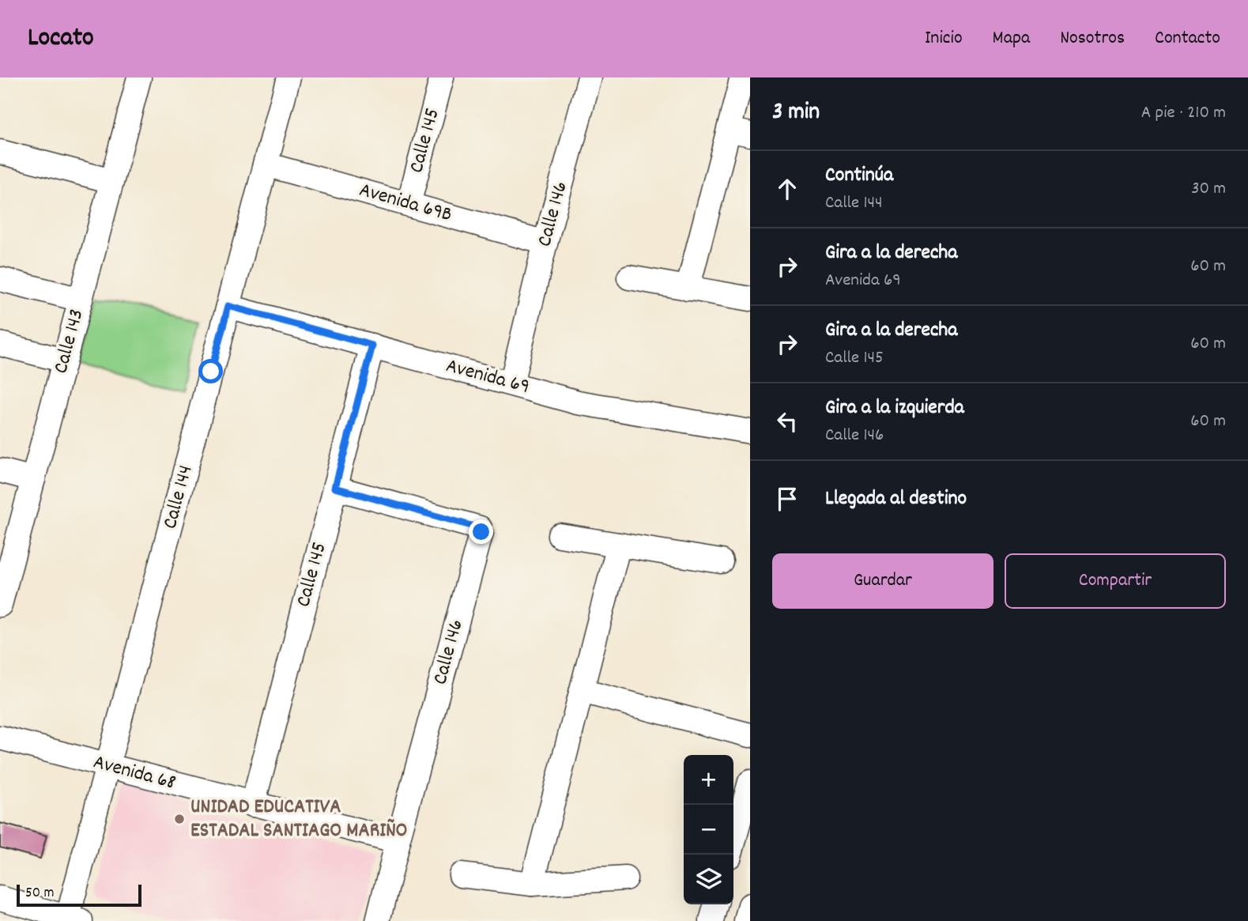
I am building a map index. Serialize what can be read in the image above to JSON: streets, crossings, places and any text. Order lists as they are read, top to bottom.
{
  "streets": {
    "street": [
      "Calle 145",
      "Avenida 69B",
      "Calle 146",
      "Calle 143",
      "Avenida 69",
      "Calle 144",
      "Avenida 68"
    ]
  },
  "crossings": [
    ["Calle 145", "Avenida 69B"],
    ["Calle 145", "Calle 146"],
    ["Calle 145", "Avenida 69"],
    ["Calle 145", "Avenida 68"],
    ["Avenida 69B", "Calle 146"],
    ["Avenida 69B", "Calle 144"],
    ["Calle 146", "Avenida 69"],
    ["Calle 146", "Avenida 68"],
    ["Avenida 69", "Calle 144"],
    ["Calle 144", "Avenida 68"]
  ],
  "places": ["UNIDAD EDUCATIVA ESTADAL SANTIAGO MARIÑO"],
  "scale_bar": "50 m",
  "page": {
    "header": "Locato",
    "nav": [
      "Inicio",
      "Mapa",
      "Nosotros",
      "Contacto"
    ],
    "heading": ["3 min", "A pie · 210 m"],
    "list": [
      ["Continúa", "Calle 144", "30 m"],
      ["Gira a la derecha", "Avenida 69", "60 m"],
      ["Gira a la derecha", "Calle 145", "60 m"],
      ["Gira a la izquierda", "Calle 146", "60 m"],
      "Llegada al destino"
    ],
    "buttons": ["Guardar", "Compartir"],
    "map_buttons": ["+", "−"],
    "scale": "50 m"
  }
}
